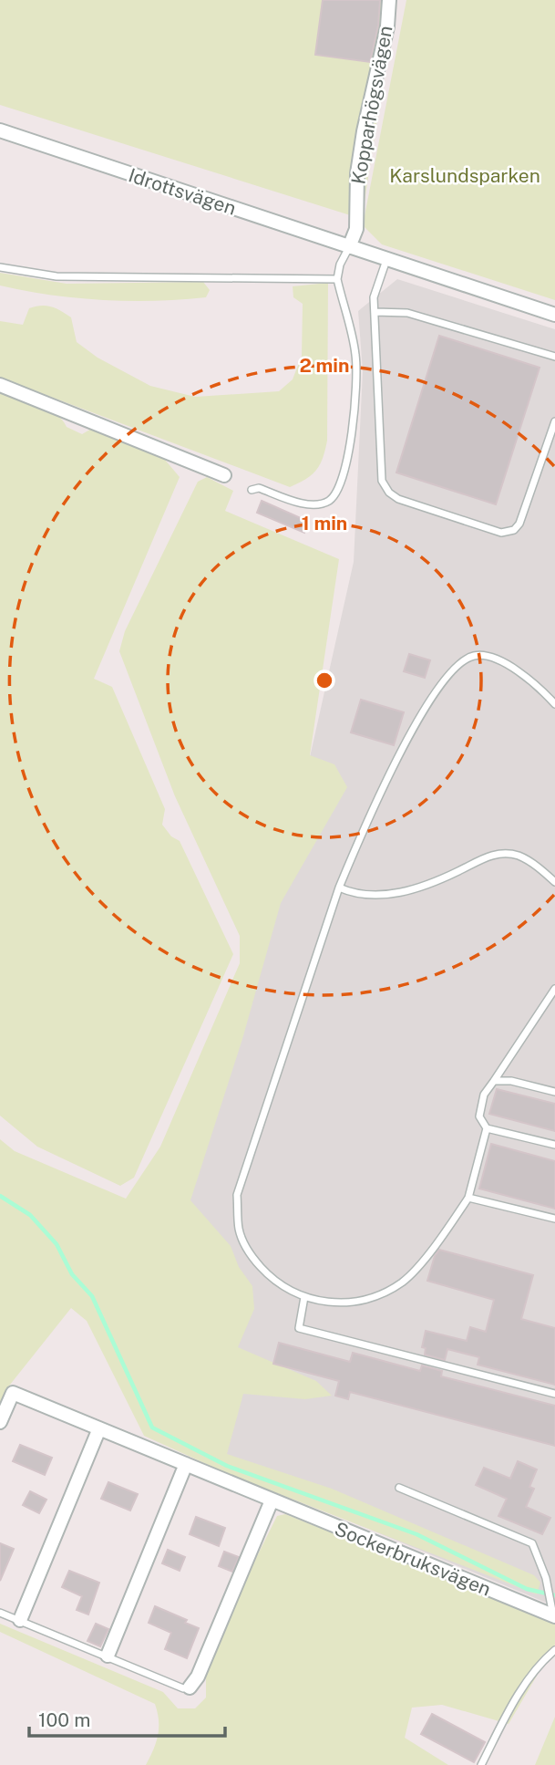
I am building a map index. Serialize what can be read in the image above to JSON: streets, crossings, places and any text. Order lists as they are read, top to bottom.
{
  "streets": {
    "street": ["Kopparhögsvägen", "Idrottsvägen", "Sockerbruksvägen"]
  },
  "crossings": [
    ["Kopparhögsvägen", "Idrottsvägen"]
  ],
  "parks": ["Karslundsparken"],
  "scale_bar": "100 m",
  "rings": ["2 min", "1 min"]
}
